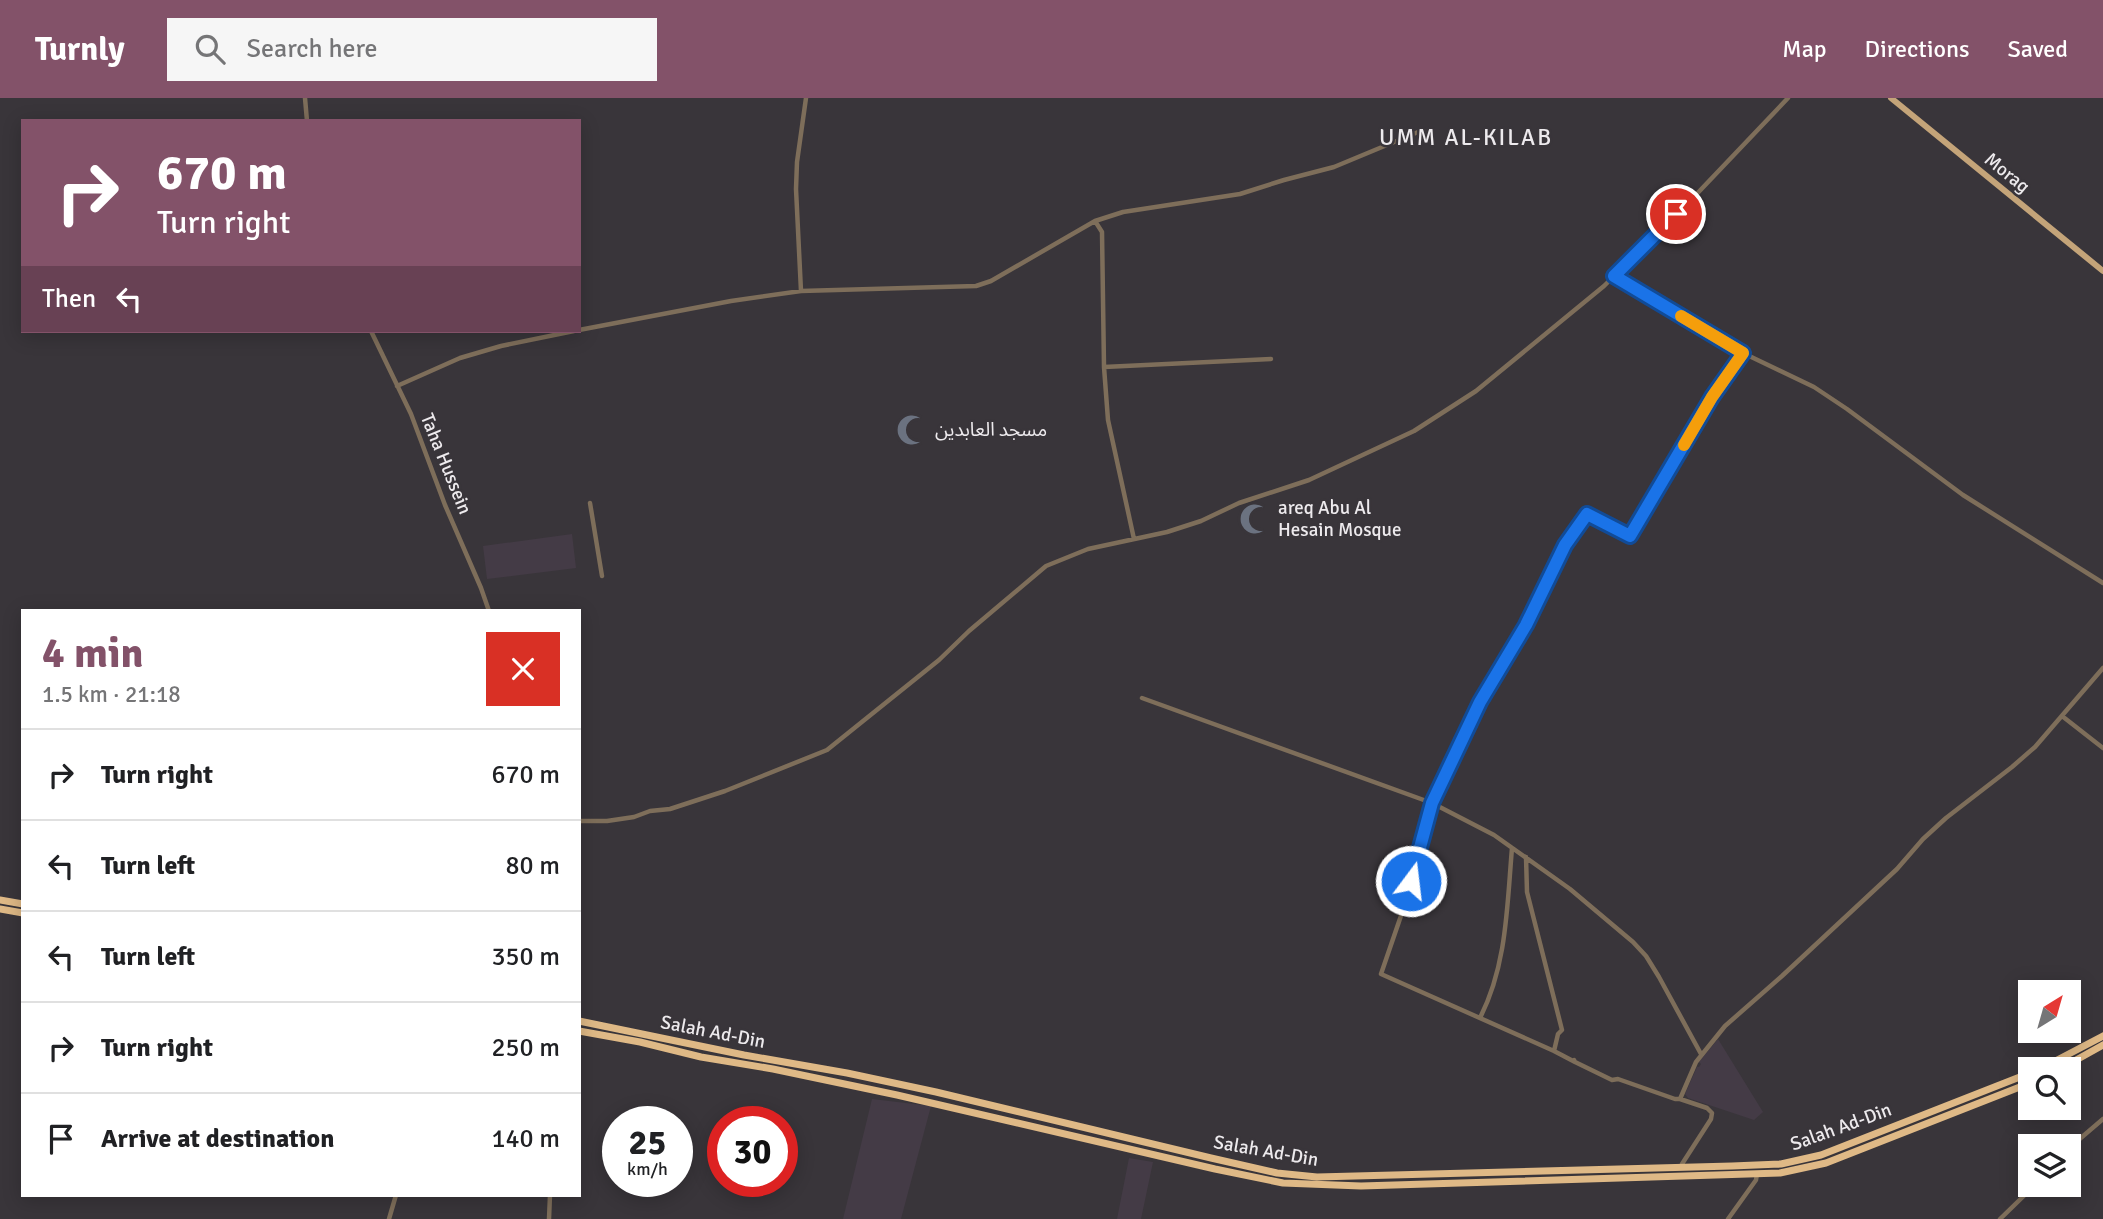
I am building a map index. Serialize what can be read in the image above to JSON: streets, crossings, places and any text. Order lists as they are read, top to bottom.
{
  "streets": {
    "highway": ["Salah Ad-Din"],
    "main road": ["Morag"],
    "street": ["Taha Hussein"]
  },
  "districts": ["UMM AL-KILAB"],
  "places": {
    "mosque": ["مسجد العابدين", "areq Abu Al Hesain Mosque"]
  },
  "north": "top right",
  "page": {
    "header": "Turnly",
    "search": "Search here",
    "nav": ["Map", "Directions", "Saved"],
    "turn": ["670 m", "Turn right"],
    "then": "Then",
    "heading": ["4 min", "1.5 km · 21:18"],
    "list": [
      {
        "name": "Turn right",
        "value": "670 m"
      },
      {
        "name": "Turn left",
        "value": "80 m"
      },
      {
        "name": "Turn left",
        "value": "350 m"
      },
      {
        "name": "Turn right",
        "value": "250 m"
      },
      {
        "name": "Arrive at destination",
        "value": "140 m"
      }
    ],
    "speed": "25 km/h",
    "limit": "30"
  }
}
